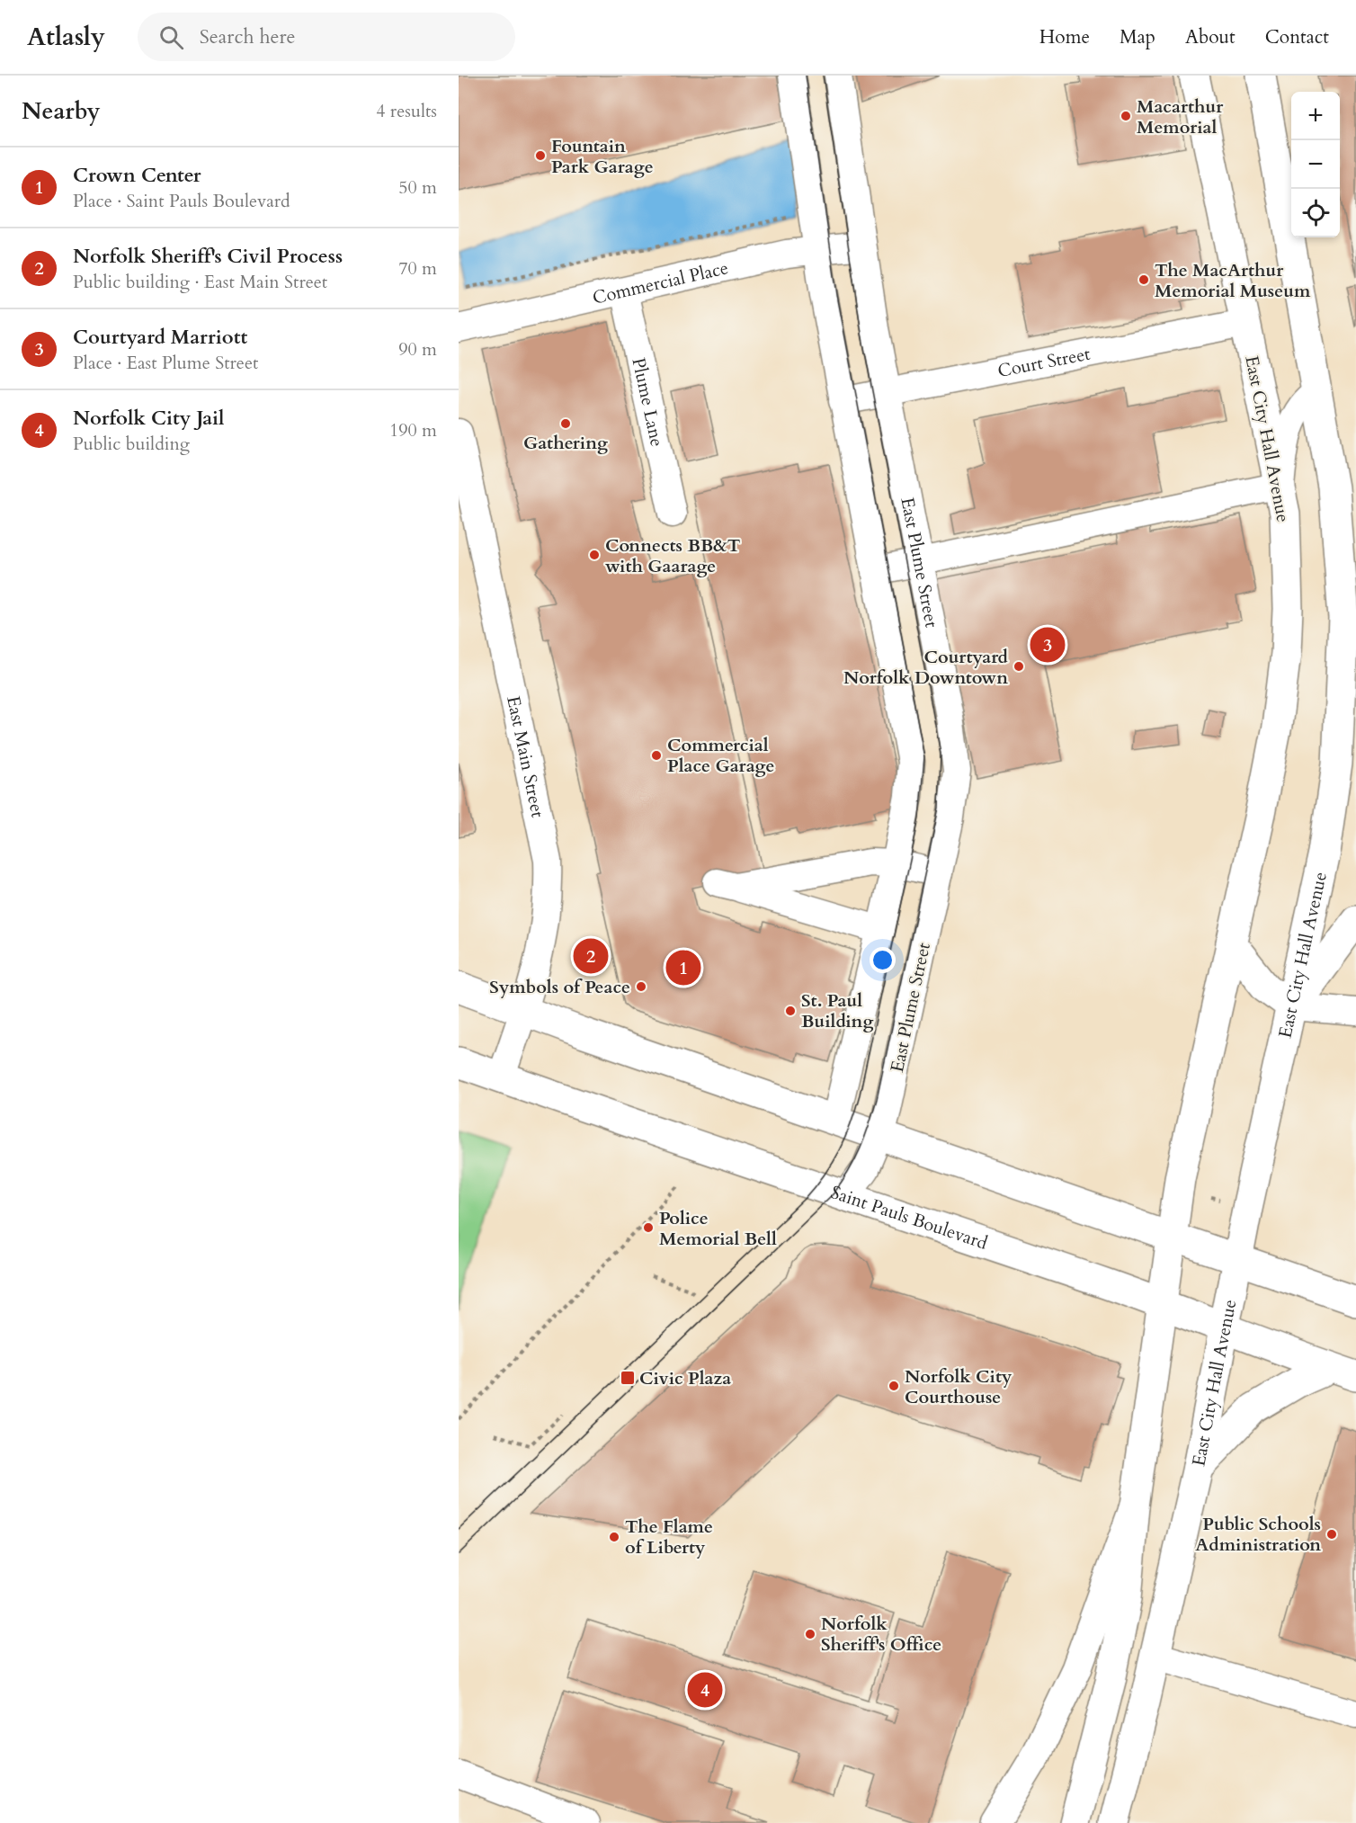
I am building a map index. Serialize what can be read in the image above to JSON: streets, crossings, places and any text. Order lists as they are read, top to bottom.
{
  "streets": {
    "main road": ["East City Hall Avenue", "Saint Pauls Boulevard"],
    "street": [
      "Commercial Place",
      "Court Street",
      "Plume Lane",
      "East Plume Street",
      "East Main Street"
    ]
  },
  "crossings": [
    ["Commercial Place", "Plume Lane"],
    ["Commercial Place", "East Plume Street"],
    ["Court Street", "East City Hall Avenue"],
    ["Court Street", "East Plume Street"],
    ["East City Hall Avenue", "Saint Pauls Boulevard"],
    ["East Plume Street", "Saint Pauls Boulevard"],
    ["East Main Street", "Saint Pauls Boulevard"]
  ],
  "places": {
    "other": [
      "Macarthur Memorial",
      "Fountain Park Garage",
      "The MacArthur Memorial Museum",
      "Gathering",
      "Connects BB&T with Gaarage",
      "Courtyard Norfolk Downtown",
      "Commercial Place Garage",
      "Symbols of Peace",
      "St. Paul Building",
      "Police Memorial Bell",
      "Norfolk City Courthouse",
      "Public Schools Administration",
      "The Flame of Liberty",
      "Norfolk Sheriff's Office"
    ],
    "transit": ["Civic Plaza"]
  },
  "page": {
    "header": "Atlasly",
    "search": "Search here",
    "nav": [
      "Home",
      "Map",
      "About",
      "Contact"
    ],
    "heading": ["Nearby", "4 results"],
    "map_buttons": ["+", "−"],
    "list": [
      {
        "mark": "1",
        "name": "Crown Center",
        "note": "Place · Saint Pauls Boulevard",
        "value": "50 m"
      },
      {
        "mark": "2",
        "name": "Norfolk Sheriff's Civil Process",
        "note": "Public building · East Main Street",
        "value": "70 m"
      },
      {
        "mark": "3",
        "name": "Courtyard Marriott",
        "note": "Place · East Plume Street",
        "value": "90 m"
      },
      {
        "mark": "4",
        "name": "Norfolk City Jail",
        "note": "Public building",
        "value": "190 m"
      }
    ],
    "pins": [
      "3",
      "2",
      "1",
      "4"
    ]
  }
}
